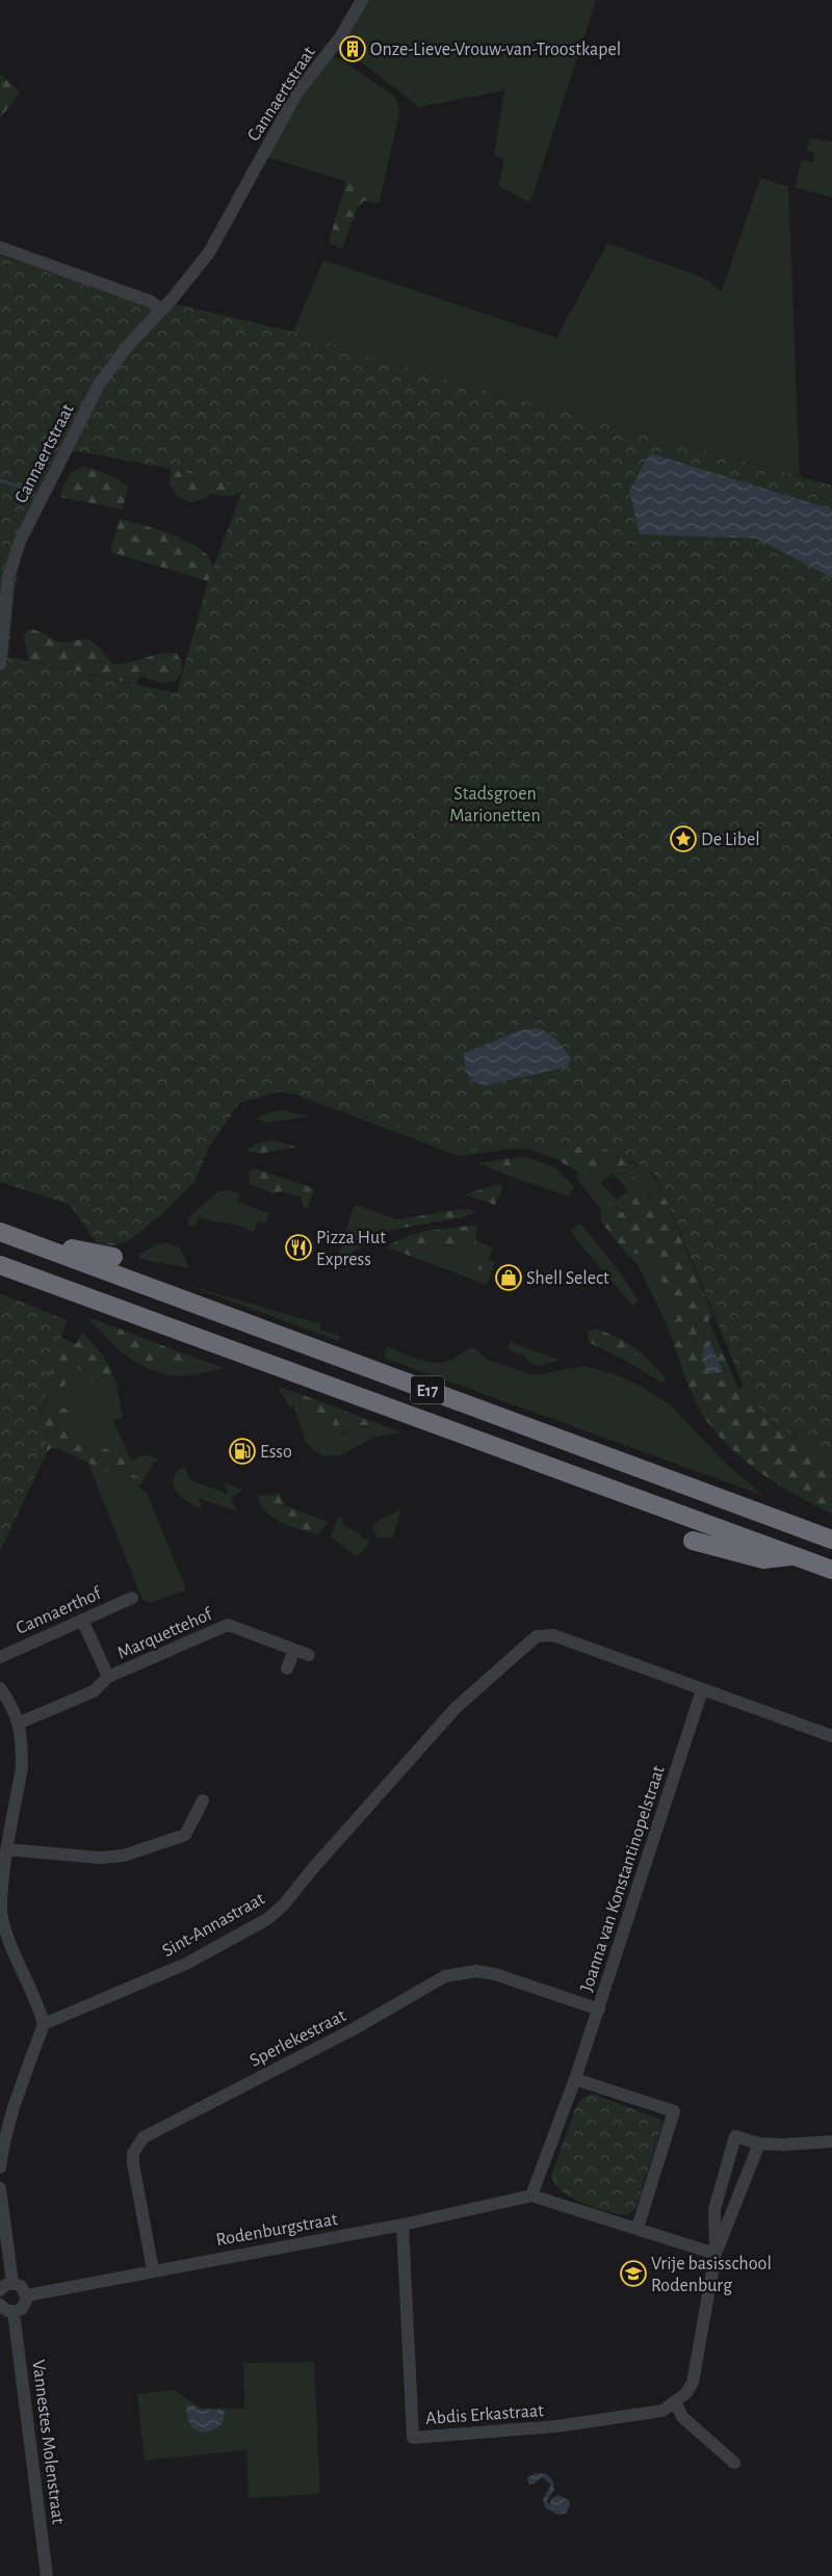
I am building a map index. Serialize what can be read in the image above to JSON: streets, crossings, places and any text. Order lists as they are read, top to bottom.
{
  "streets": {
    "highway": ["E17"],
    "street": [
      "Cannaertstraat",
      "Cannaerthof",
      "Marquettehof",
      "Joanna van Konstantinopelstraat",
      "Sint-Annastraat",
      "Sperlekestraat",
      "Rodenburgstraat",
      "Abdis Erkastraat",
      "Vannestes Molenstraat"
    ]
  },
  "crossings": [
    ["Cannaerthof", "Marquettehof"],
    ["Joanna van Konstantinopelstraat", "Sint-Annastraat"],
    ["Joanna van Konstantinopelstraat", "Sperlekestraat"],
    ["Joanna van Konstantinopelstraat", "Rodenburgstraat"],
    ["Sperlekestraat", "Rodenburgstraat"],
    ["Rodenburgstraat", "Abdis Erkastraat"]
  ],
  "parks": ["Stadsgroen Marionetten"],
  "places": {
    "building": ["Onze-Lieve-Vrouw-van-Troostkapel"],
    "place": ["De Libel"],
    "restaurant": ["Pizza Hut Express"],
    "shop": ["Shell Select"],
    "fuel station": ["Esso"],
    "school or university": ["Vrije basisschool Rodenburg"]
  }
}
